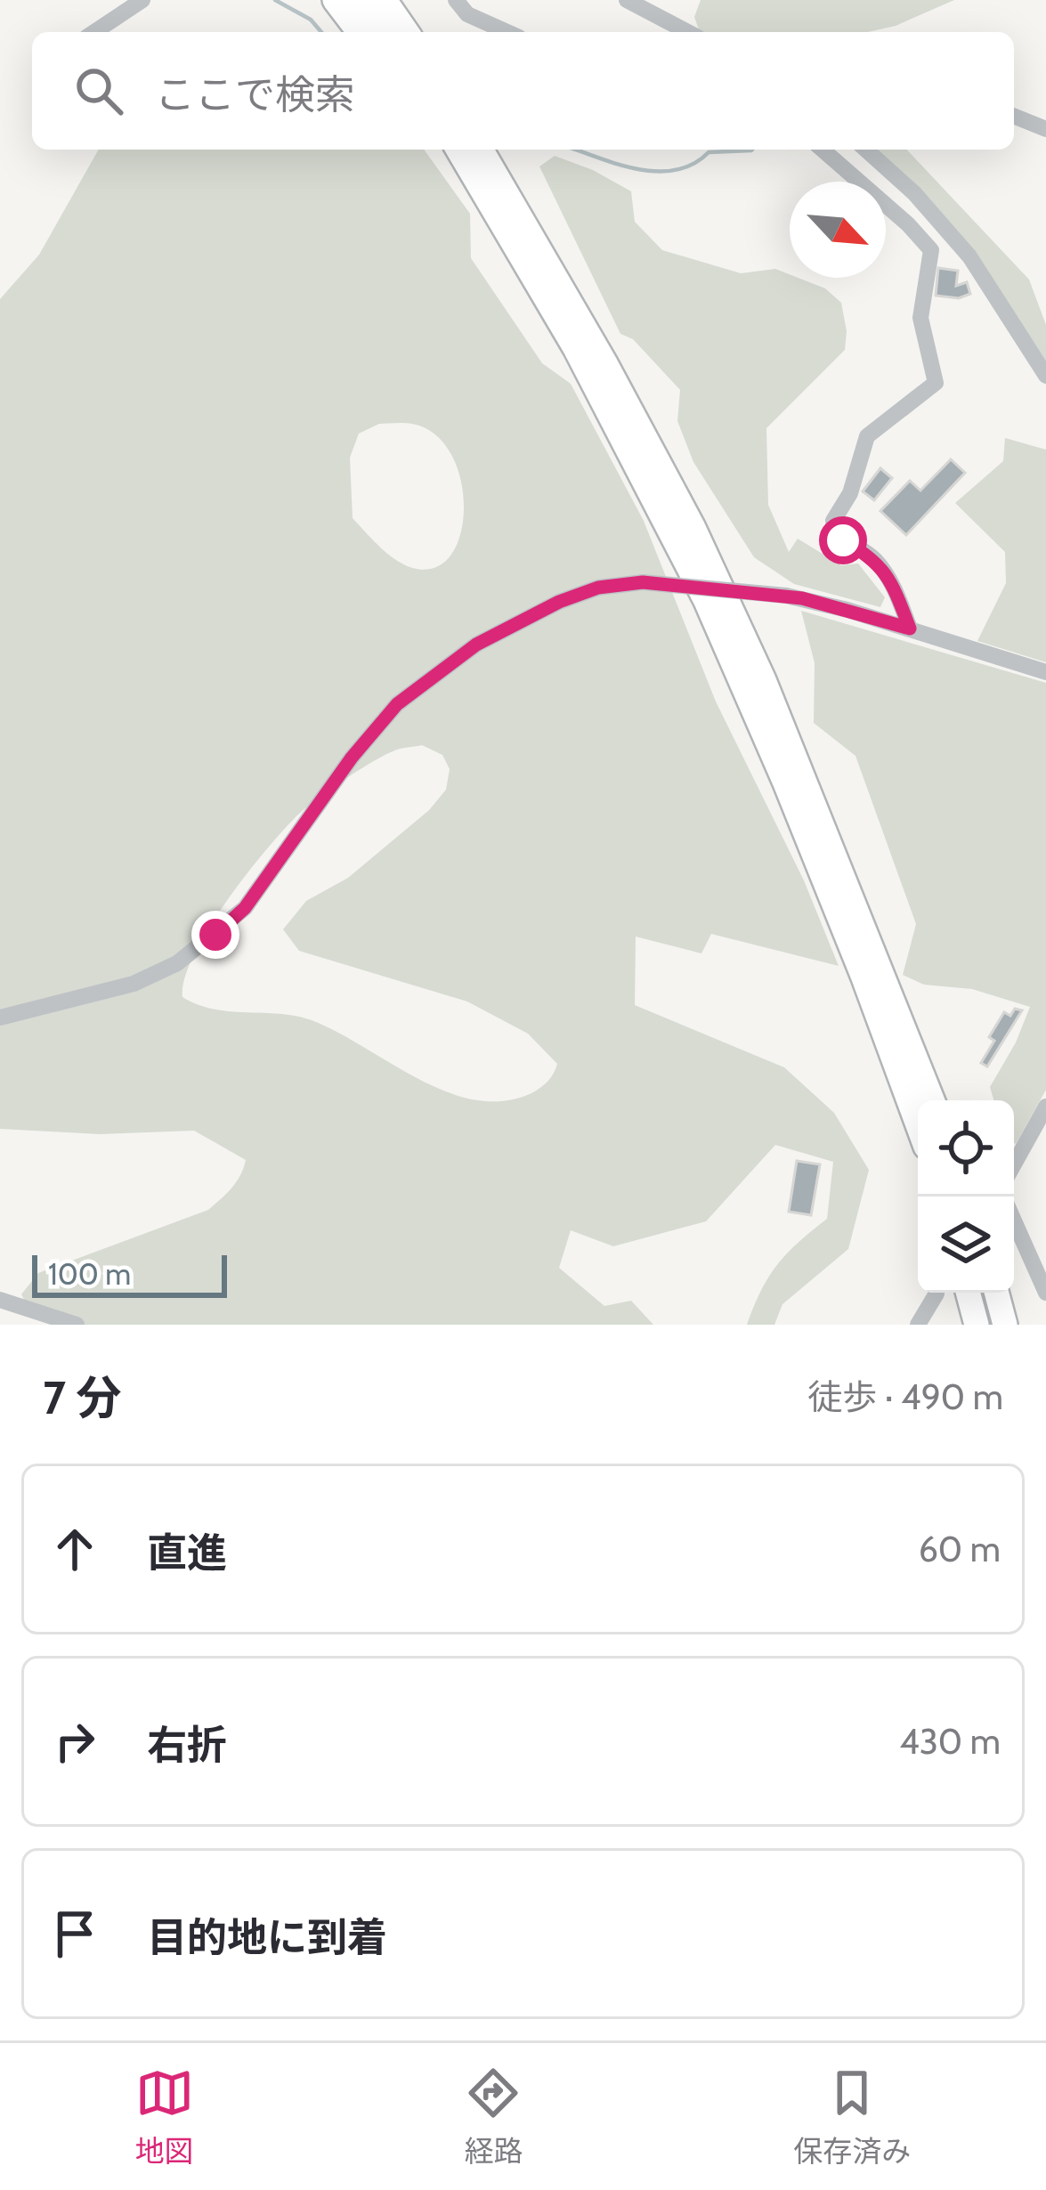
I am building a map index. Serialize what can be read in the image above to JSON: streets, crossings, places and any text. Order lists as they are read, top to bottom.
{
  "scale_bar": "100 m",
  "north": "bottom right",
  "page": {
    "search": "ここで検索",
    "scale": "100 m",
    "heading": ["7 分", "徒歩 · 490 m"],
    "list": [
      ["直進", "60 m"],
      ["右折", "430 m"],
      "目的地に到着"
    ],
    "nav": ["地図", "経路", "保存済み"]
  }
}
